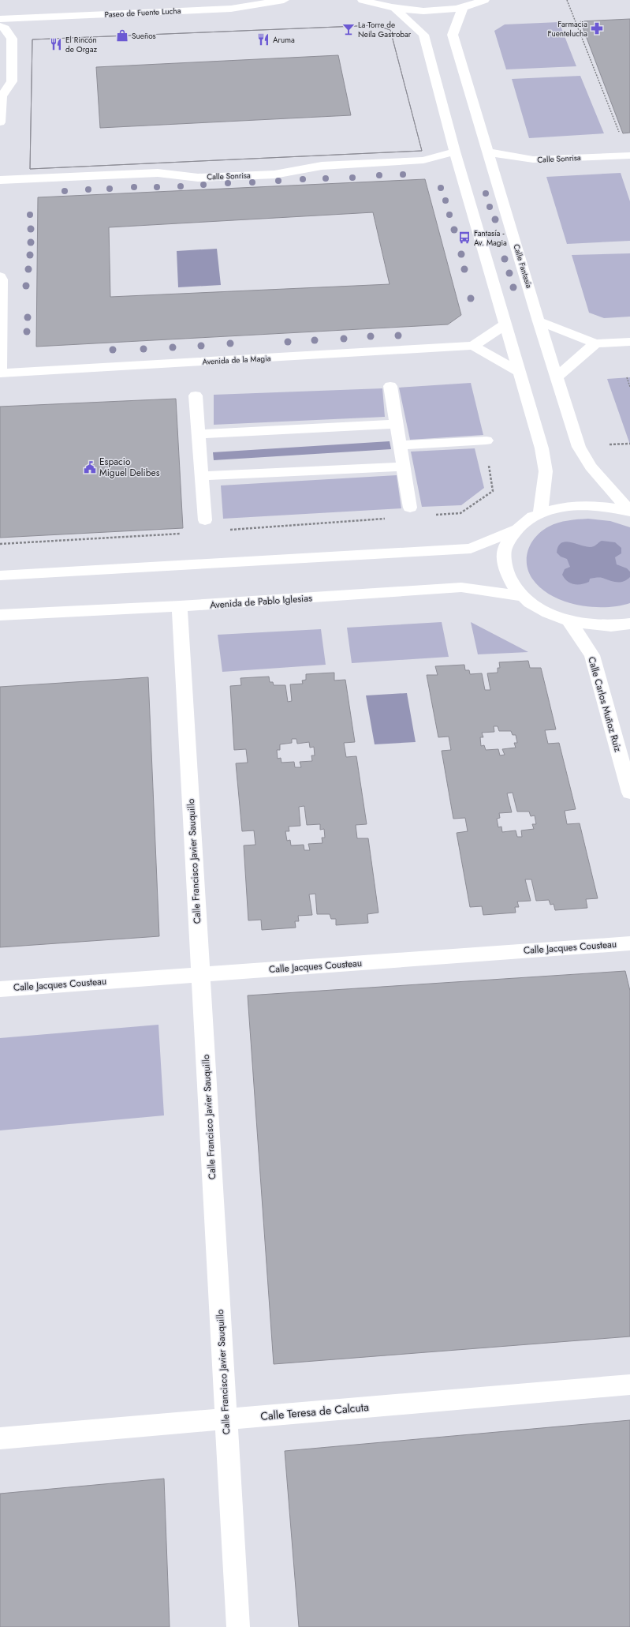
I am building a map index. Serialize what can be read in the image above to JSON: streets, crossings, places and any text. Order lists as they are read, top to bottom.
{
  "streets": {
    "street": [
      "Paseo de Fuente Lucha",
      "Calle Sonrisa",
      "Calle Fantasía",
      "Avenida de la Magia",
      "Avenida de Pablo Iglesias",
      "Calle Carlos Muñoz Ruiz",
      "Calle Francisco Javier Sauquillo",
      "Calle Jacques Cousteau",
      "Calle Teresa de Calcuta"
    ]
  },
  "crossings": [
    ["Calle Sonrisa", "Calle Fantasía"],
    ["Avenida de Pablo Iglesias", "Calle Francisco Javier Sauquillo"],
    ["Calle Francisco Javier Sauquillo", "Calle Jacques Cousteau"],
    ["Calle Francisco Javier Sauquillo", "Calle Teresa de Calcuta"]
  ],
  "places": {
    "pharmacy": ["Farmacia Fuentelucha"],
    "bar": ["La Torre de Neila Gastrobar"],
    "shop": ["Sueños"],
    "restaurant": ["Aruma", "El Rincón de Orgaz"],
    "bus stop": ["Fantasía - Av. Magia"],
    "public building": ["Espacio Miguel Delibes"]
  }
}
